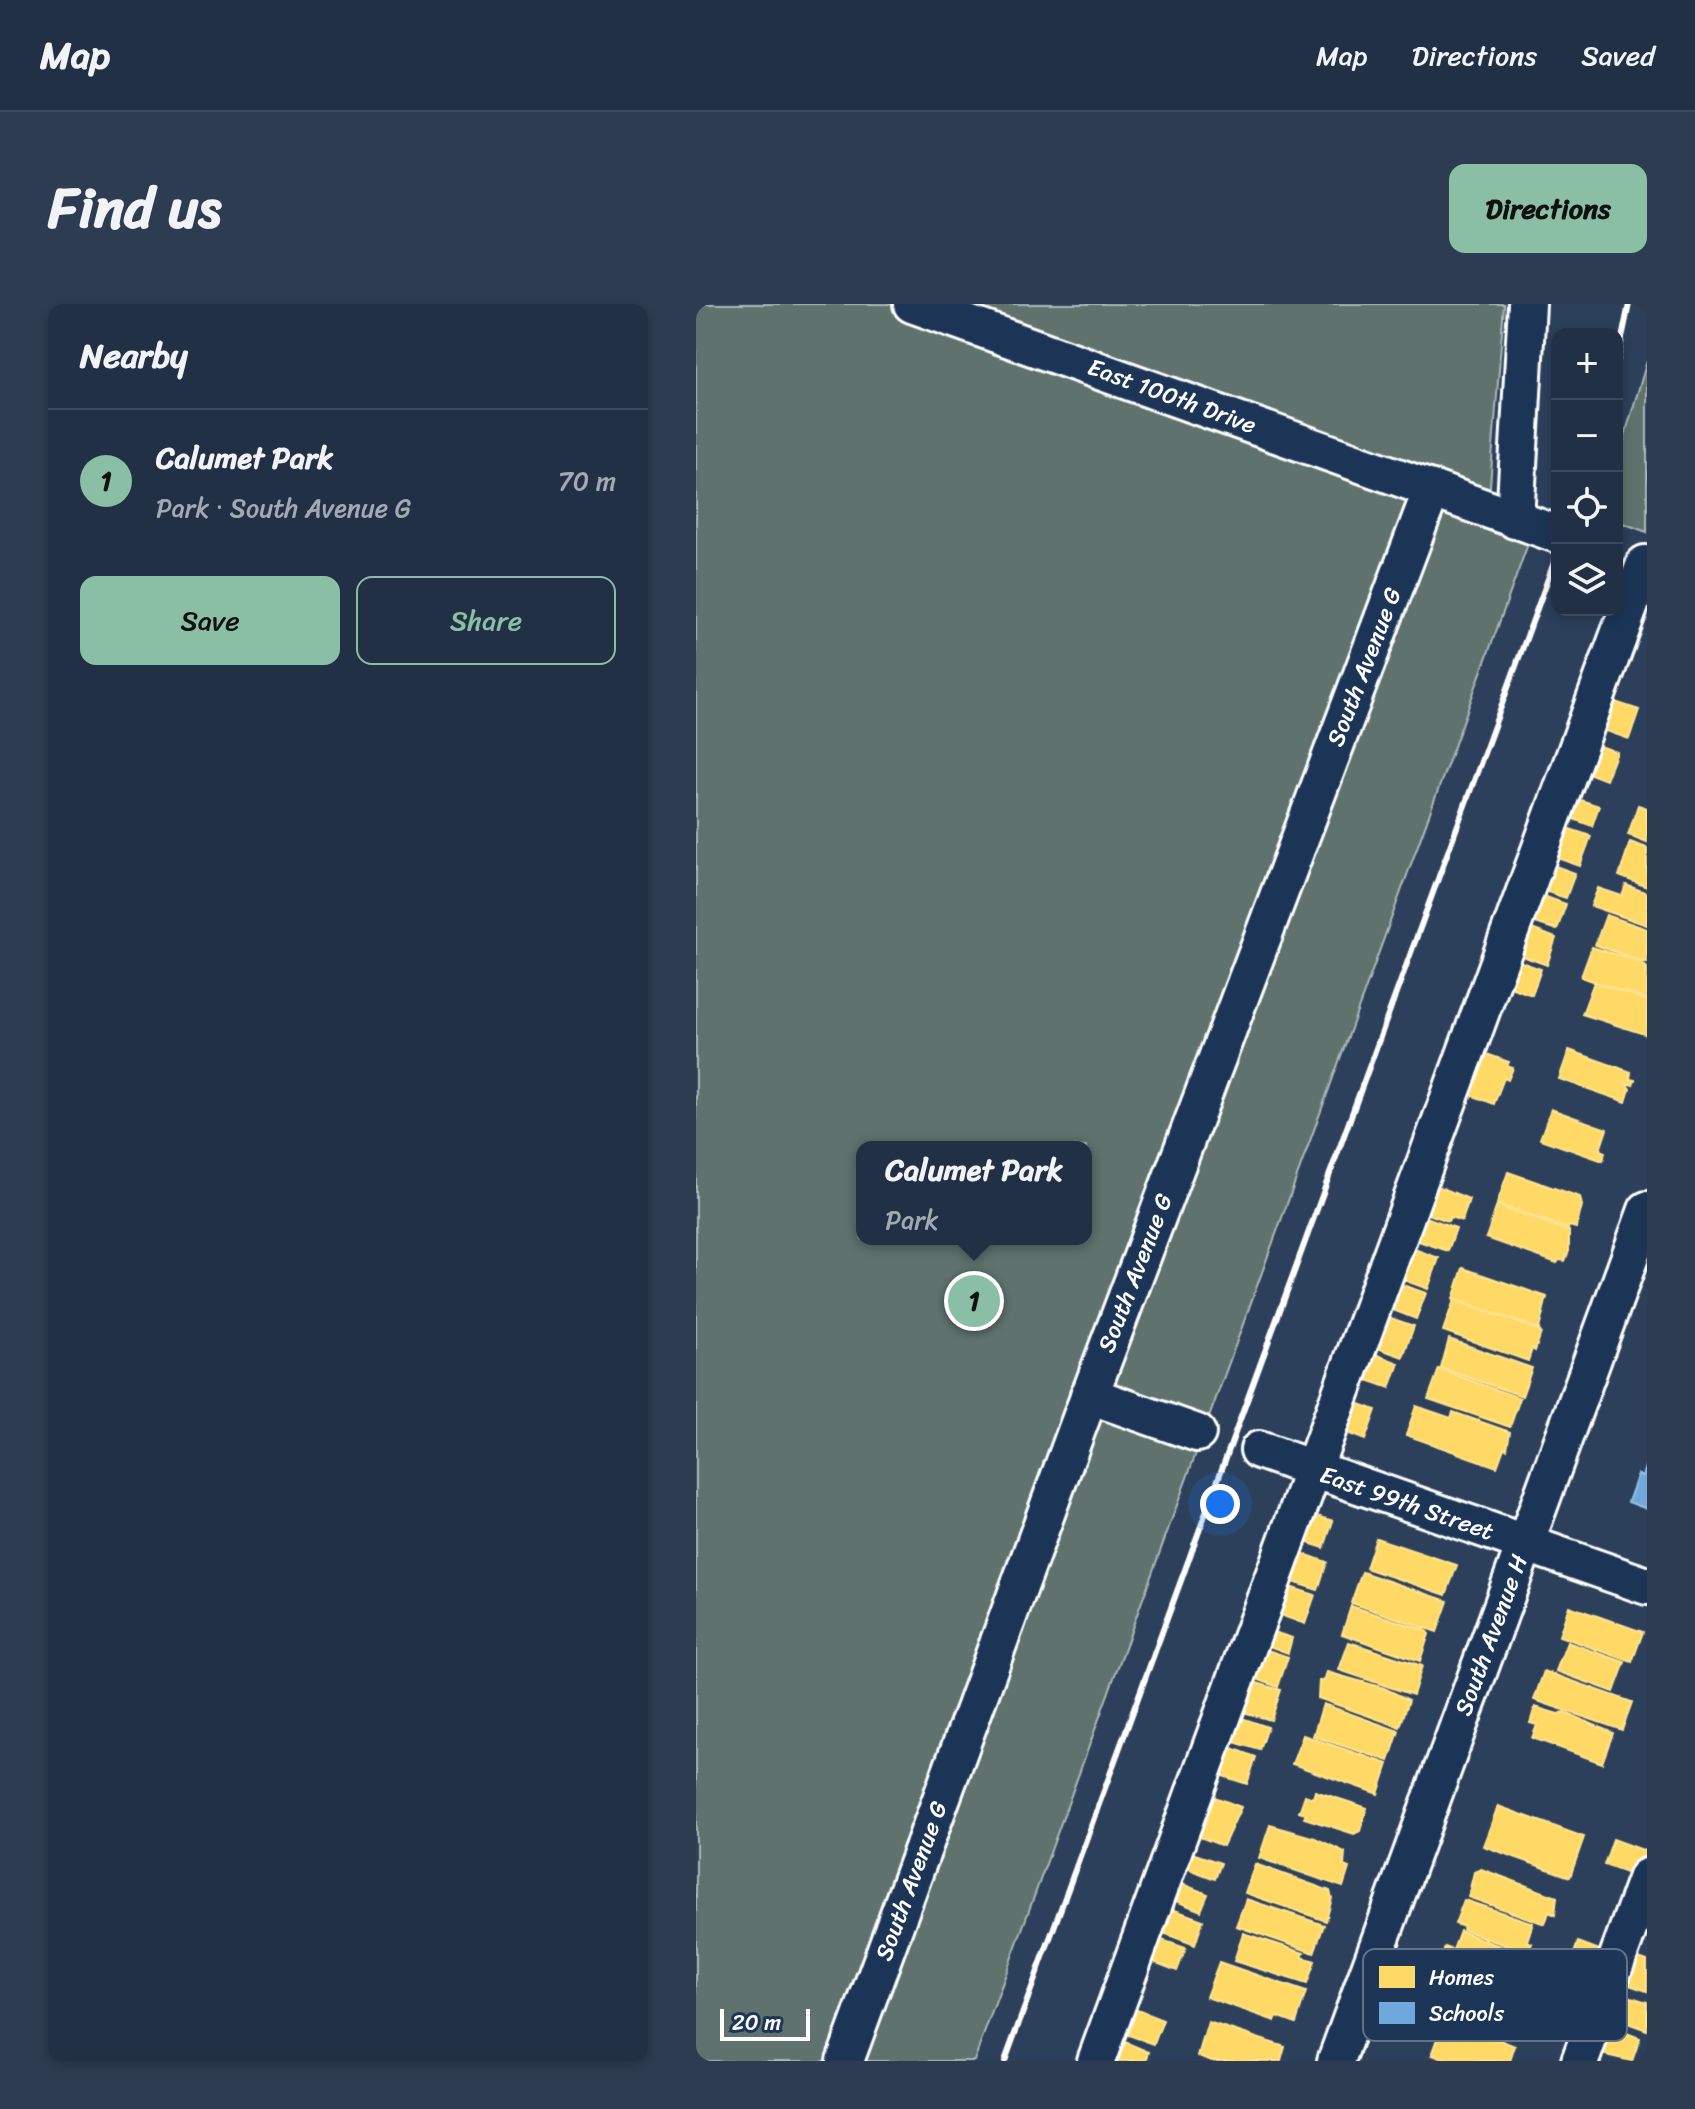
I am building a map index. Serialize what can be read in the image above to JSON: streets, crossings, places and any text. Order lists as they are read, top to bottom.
{
  "streets": {
    "street": [
      "East 100th Drive",
      "South Avenue G",
      "East 99th Street",
      "South Avenue H"
    ]
  },
  "crossings": [
    ["East 100th Drive", "South Avenue G"],
    ["East 99th Street", "South Avenue H"]
  ],
  "legend": ["Homes", "Schools"],
  "scale_bar": "20 m",
  "page": {
    "header": "Map",
    "nav": ["Map", "Directions", "Saved"],
    "title": "Find us",
    "buttons": [
      "Directions",
      ["Save", "Share"]
    ],
    "heading": "Nearby",
    "map_buttons": ["+", "−"],
    "list": [
      {
        "mark": "1",
        "name": "Calumet Park",
        "note": "Park · South Avenue G",
        "value": "70 m"
      }
    ],
    "popup": ["Calumet Park", "Park"],
    "pins": "1",
    "scale": "20 m"
  }
}
